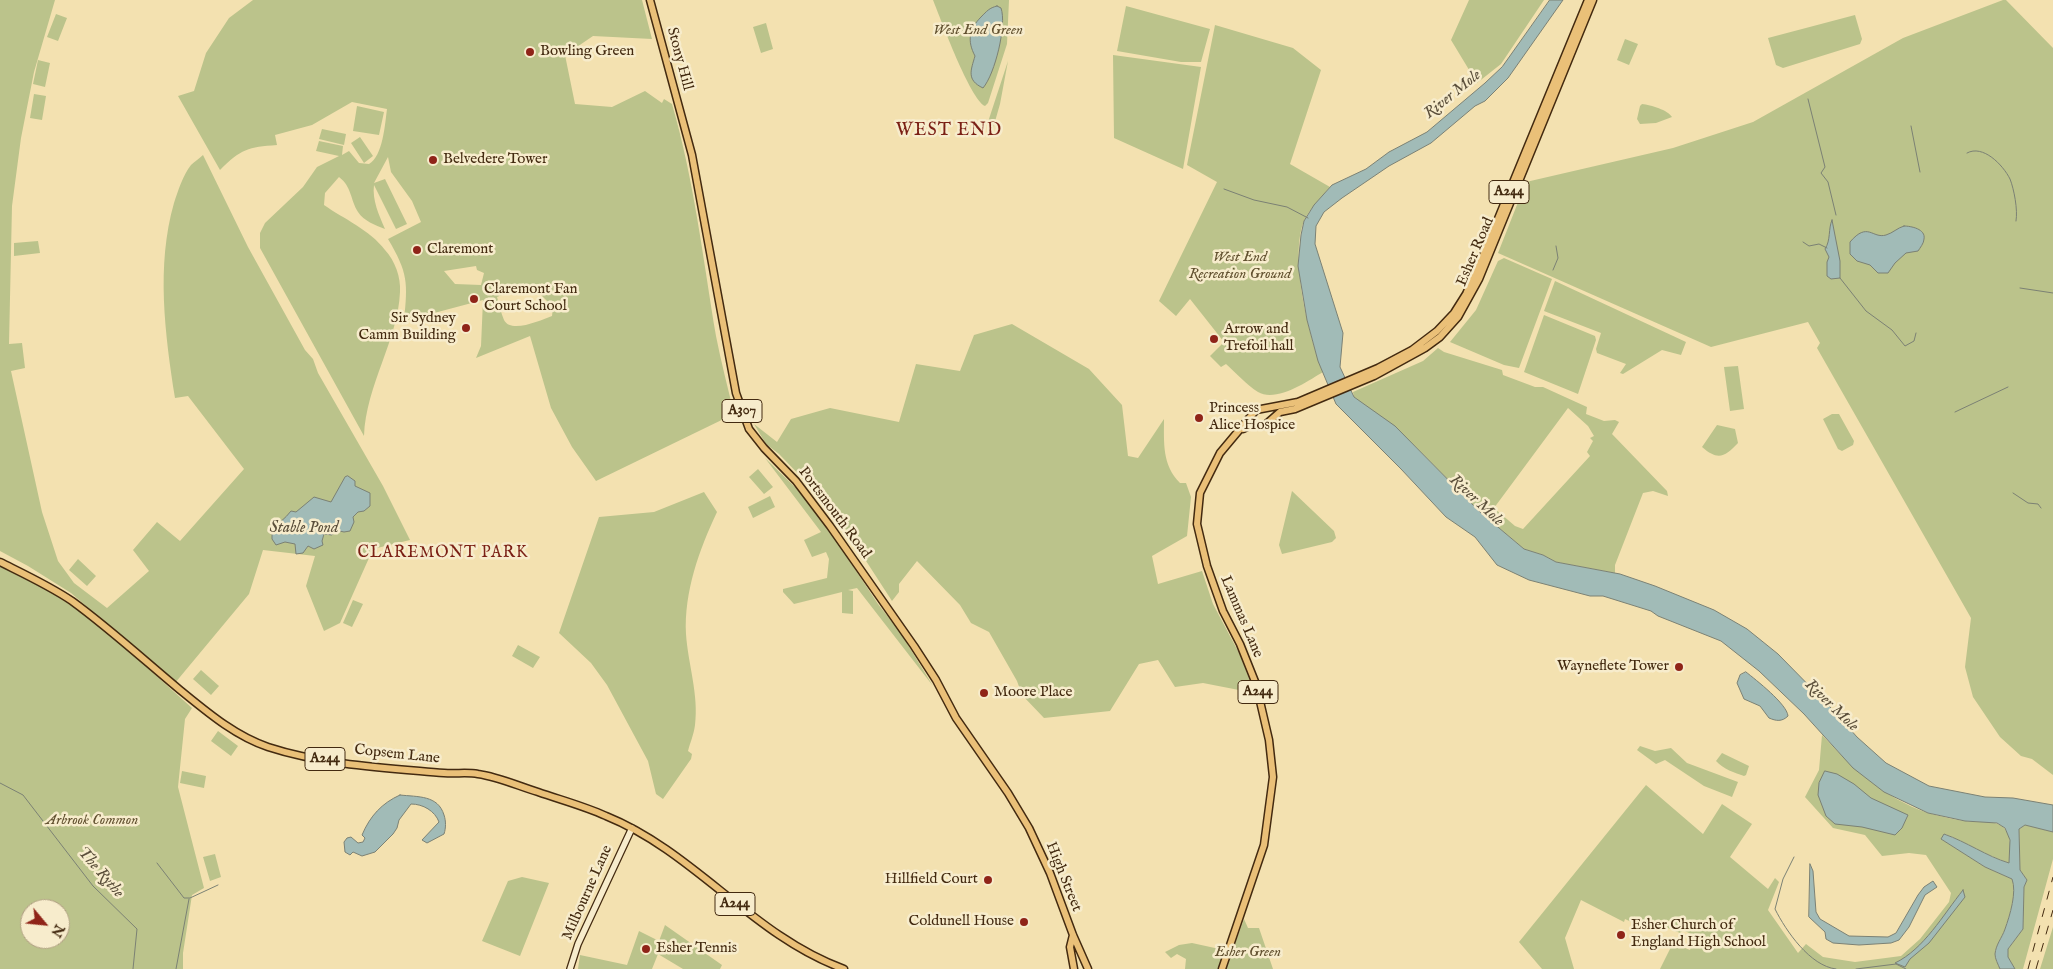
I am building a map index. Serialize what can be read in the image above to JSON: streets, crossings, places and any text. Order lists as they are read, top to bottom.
{
  "streets": {
    "main road": [
      "Stony Hill",
      "A244",
      "Esher Road",
      "A307",
      "Portsmouth Road",
      "Lammas Lane",
      "Copsem Lane",
      "High Street"
    ],
    "street": ["Milbourne Lane"]
  },
  "crossings": [
    ["Stony Hill", "Portsmouth Road"],
    ["A244", "Esher Road"],
    ["A244", "Lammas Lane"],
    ["A244", "Copsem Lane"],
    ["A244", "Milbourne Lane"],
    ["Portsmouth Road", "High Street"],
    ["Copsem Lane", "Milbourne Lane"]
  ],
  "districts": ["WEST END", "CLAREMONT PARK"],
  "water": ["River Mole", "Stable Pond", "The Rythe"],
  "parks": [
    "West End Green",
    "West End Recreation Ground",
    "Arbrook Common",
    "Esher Green"
  ],
  "places": [
    "Bowling Green",
    "Belvedere Tower",
    "Claremont",
    "Claremont Fan Court School",
    "Sir Sydney Camm Building",
    "Arrow and Trefoil hall",
    "Princess Alice Hospice",
    "Wayneflete Tower",
    "Moore Place",
    "Hillfield Court",
    "Coldunell House",
    "Esher Church of England High School",
    "Esher Tennis"
  ],
  "north": "bottom right"
}
